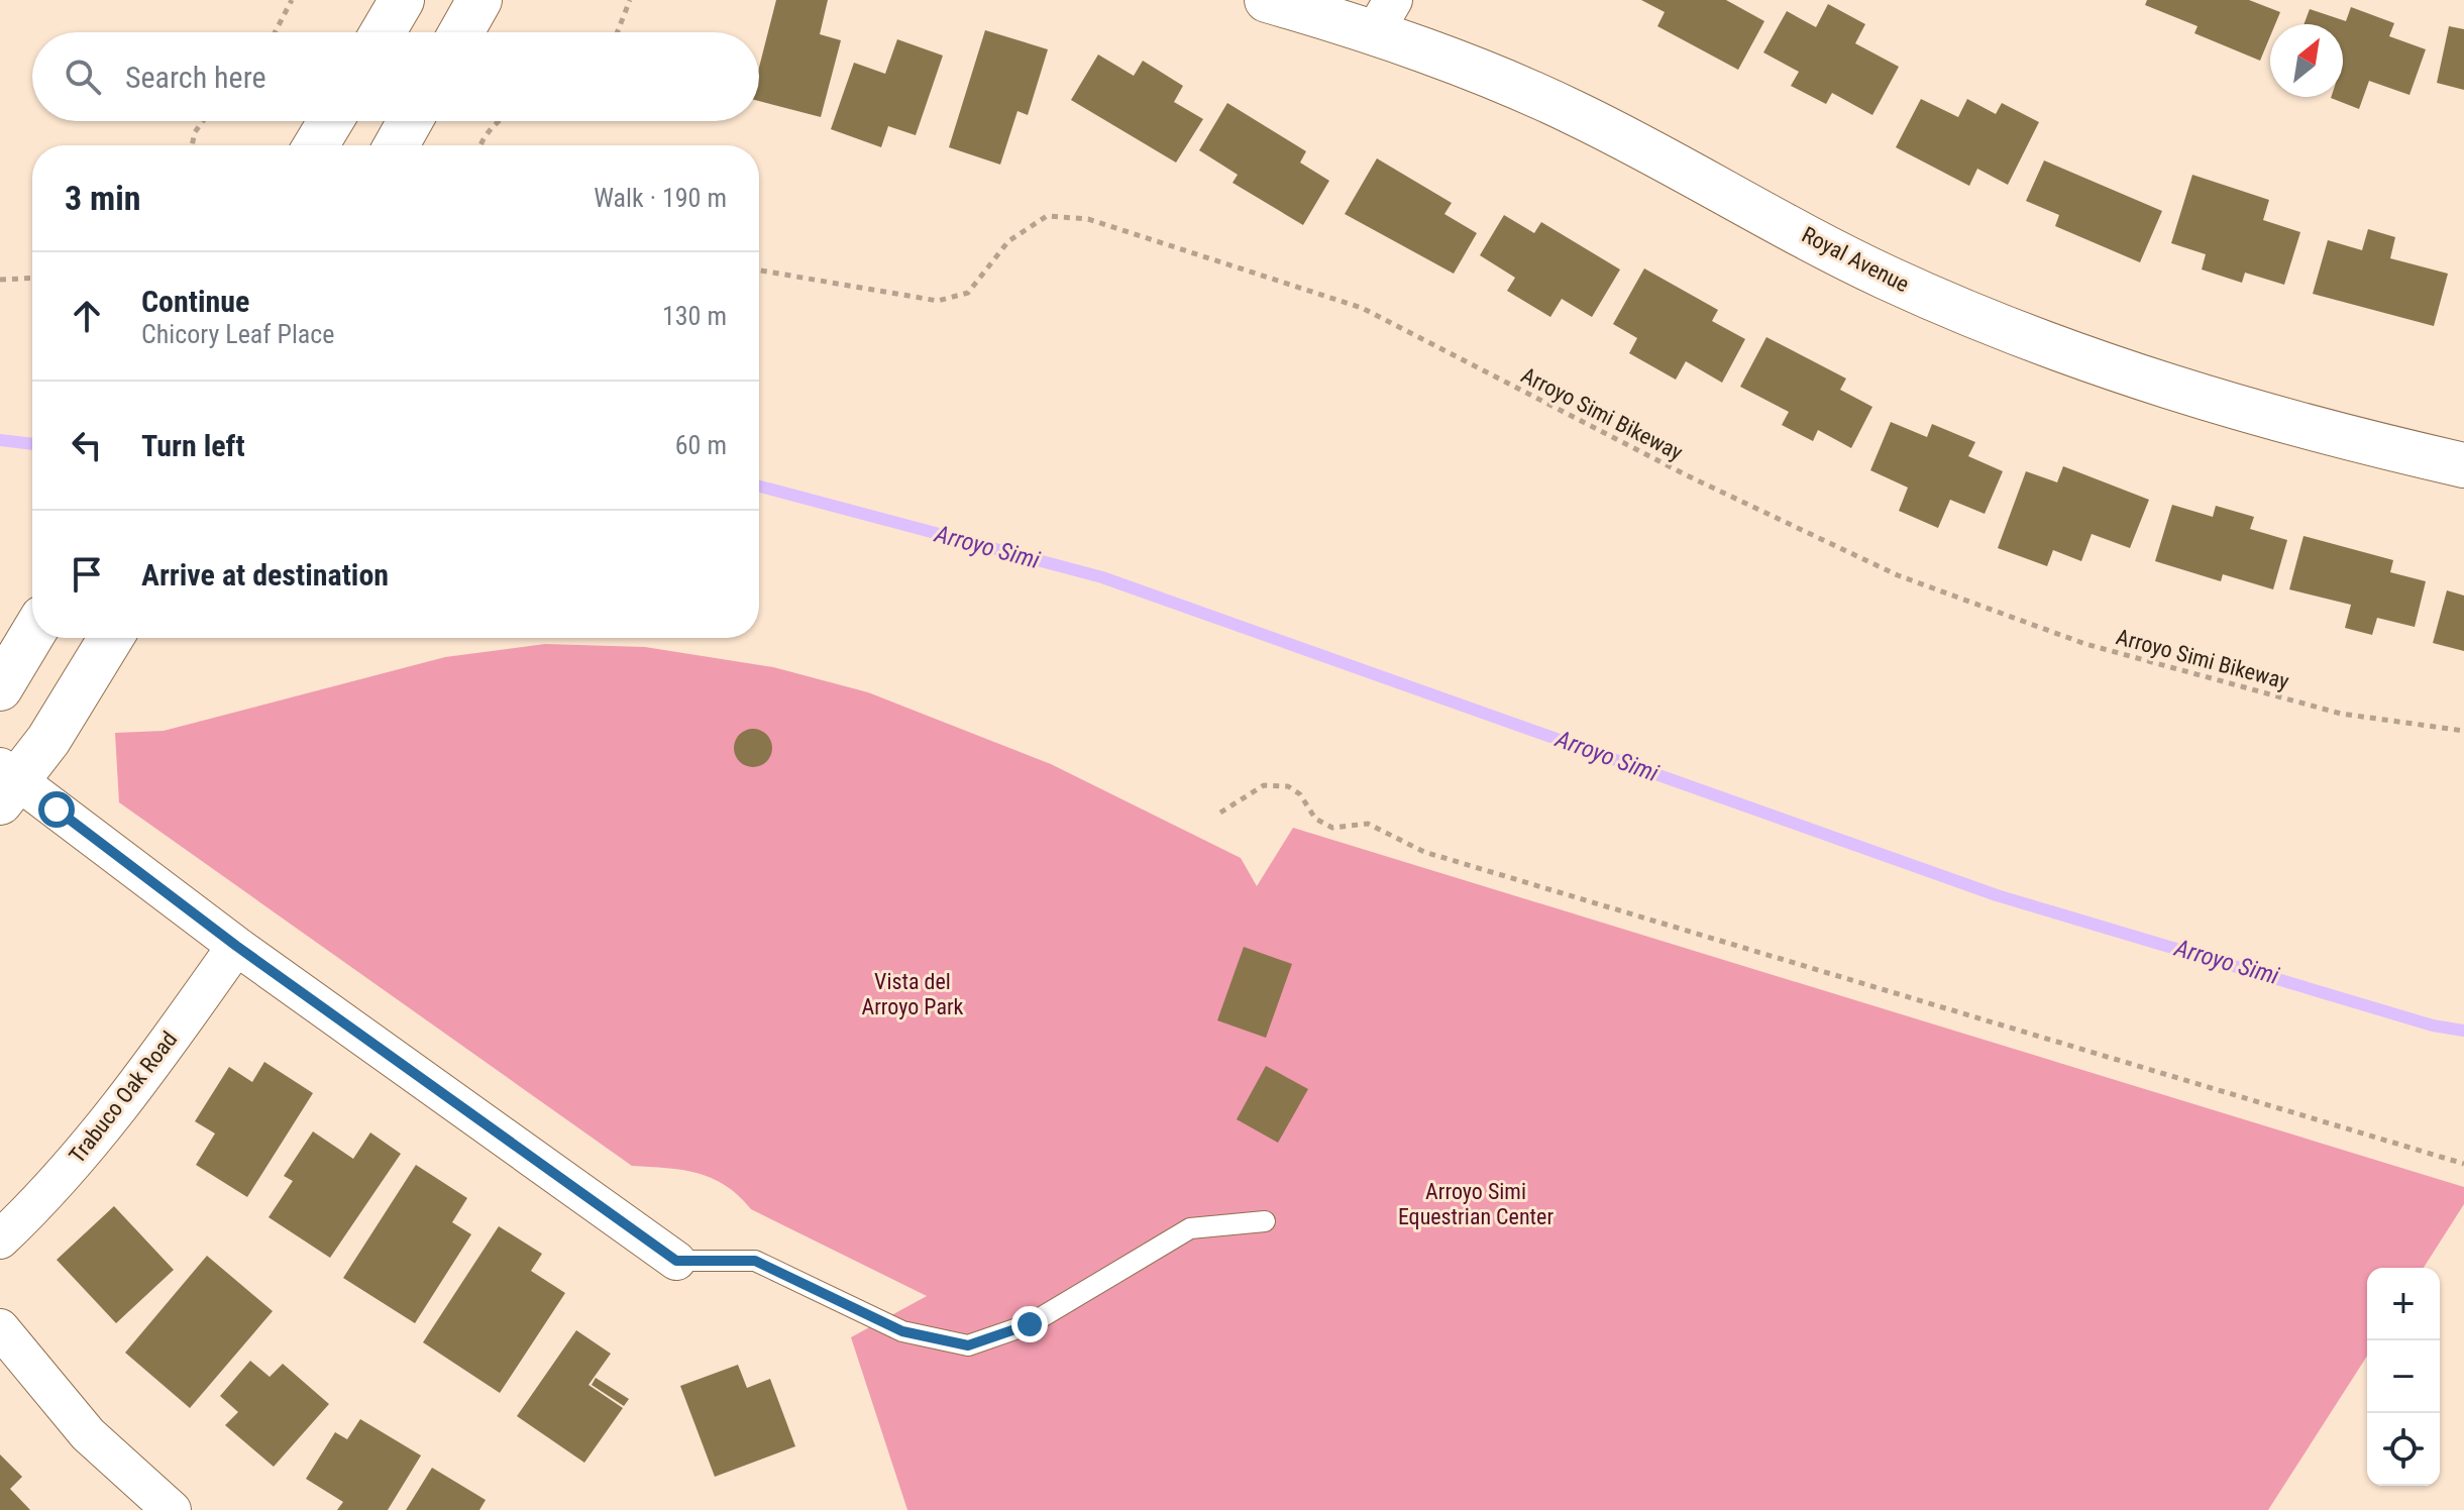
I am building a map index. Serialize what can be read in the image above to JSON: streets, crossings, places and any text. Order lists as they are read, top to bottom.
{
  "streets": {
    "main road": ["Royal Avenue"],
    "street": ["Trabuco Oak Road"],
    "path": ["Arroyo Simi Bikeway"]
  },
  "water": ["Arroyo Simi"],
  "parks": ["Vista del Arroyo Park", "Arroyo Simi Equestrian Center"],
  "north": "top right",
  "page": {
    "search": "Search here",
    "heading": ["3 min", "Walk · 190 m"],
    "list": [
      ["Continue", "Chicory Leaf Place", "130 m"],
      ["Turn left", "60 m"],
      "Arrive at destination"
    ],
    "map_buttons": ["+", "−"]
  }
}
